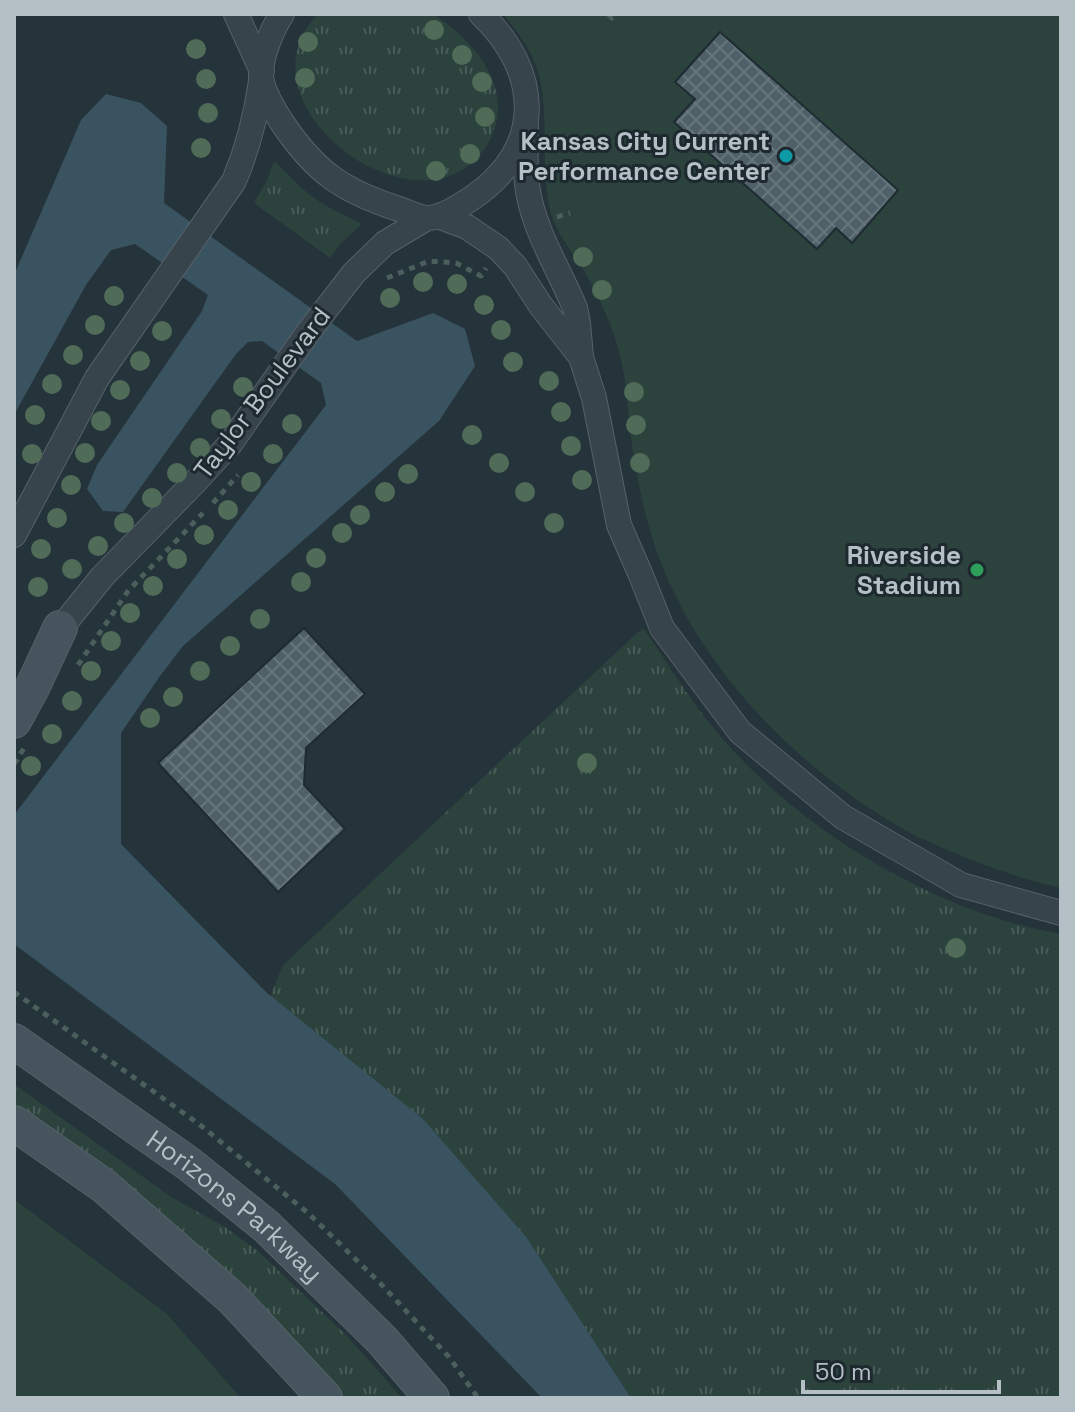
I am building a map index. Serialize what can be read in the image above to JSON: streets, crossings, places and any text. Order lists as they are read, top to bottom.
{
  "streets": {
    "main road": ["Horizons Parkway"],
    "street": ["Taylor Boulevard"]
  },
  "places": ["Kansas City Current Performance Center", "Riverside Stadium"],
  "scale_bar": "50 m"
}
